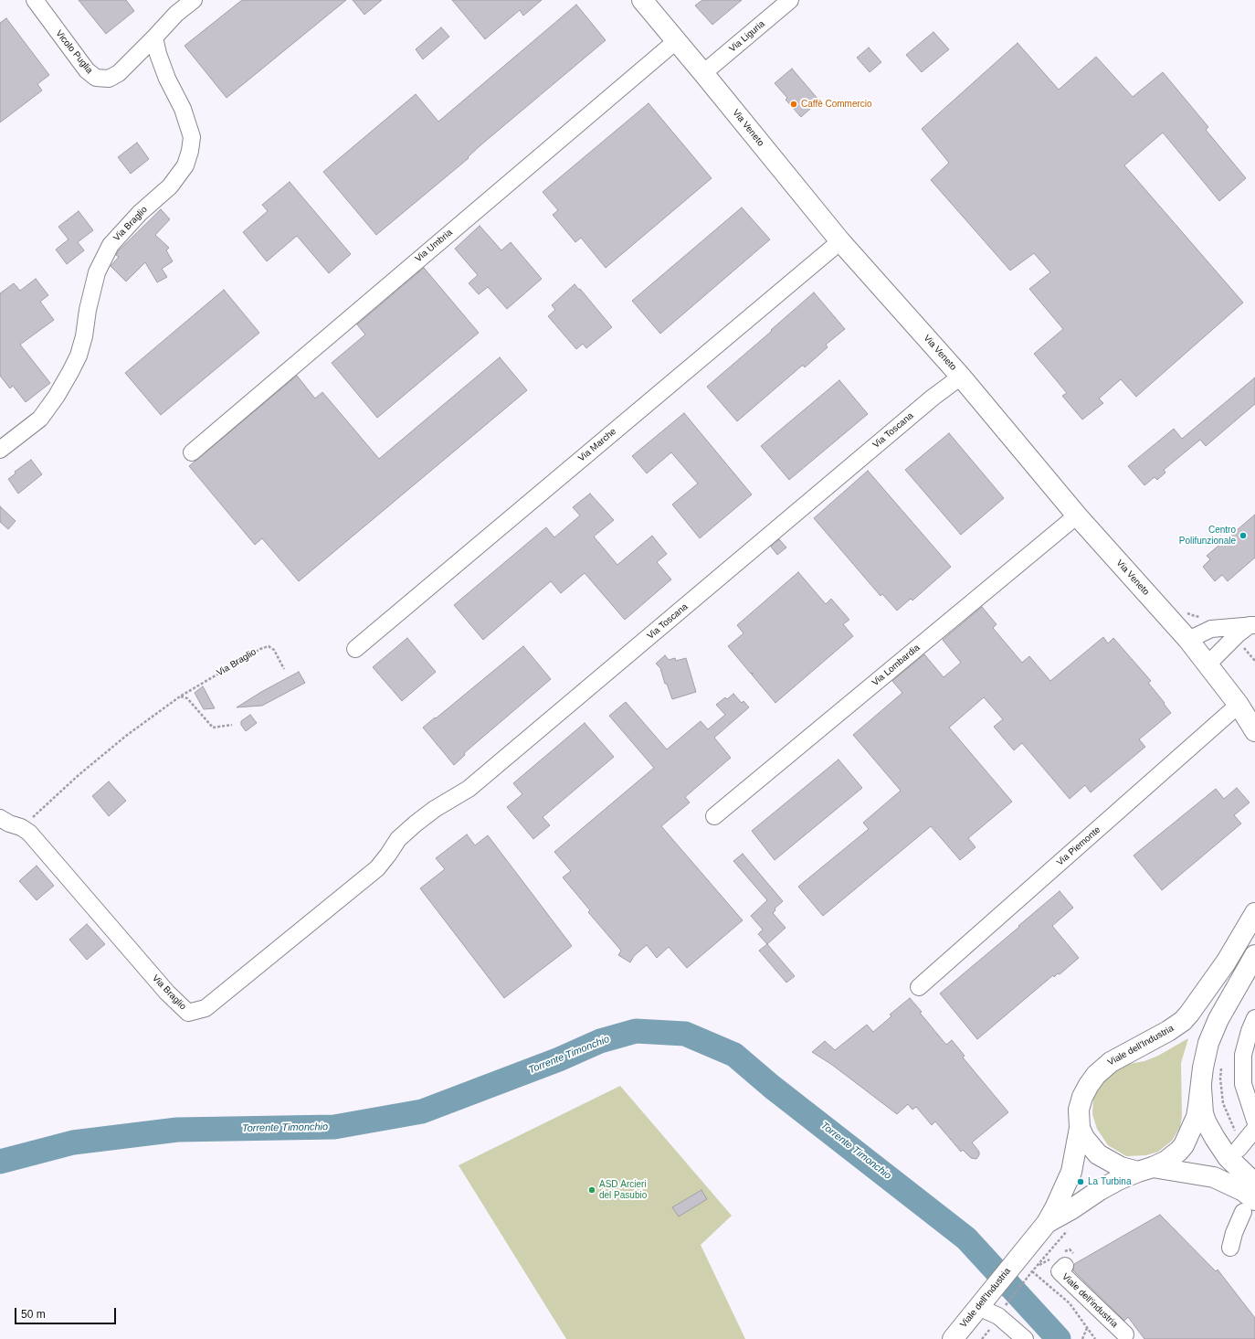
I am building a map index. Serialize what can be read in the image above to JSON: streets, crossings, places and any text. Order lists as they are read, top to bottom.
{
  "streets": {
    "main road": ["Via Veneto", "Viale dell'Industria"],
    "street": [
      "Via Liguria",
      "Vicolo Puglia",
      "Via Braglio",
      "Via Umbria",
      "Via Toscana",
      "Via Marche",
      "Via Lombardia",
      "Via Piemonte",
      "Viale dell'industria"
    ]
  },
  "crossings": [
    ["Via Liguria", "Via Veneto"],
    ["Vicolo Puglia", "Via Braglio"],
    ["Via Veneto", "Via Umbria"],
    ["Via Veneto", "Via Toscana"],
    ["Via Veneto", "Via Marche"],
    ["Via Veneto", "Via Lombardia"],
    ["Via Veneto", "Via Piemonte"],
    ["Via Braglio", "Via Toscana"]
  ],
  "water": ["Torrente Timonchio"],
  "places": [
    "Caffè Commercio",
    "Centro Polifunzionale",
    "La Turbina",
    "ASD Arcieri del Pasubio"
  ],
  "scale_bar": "50 m"
}
